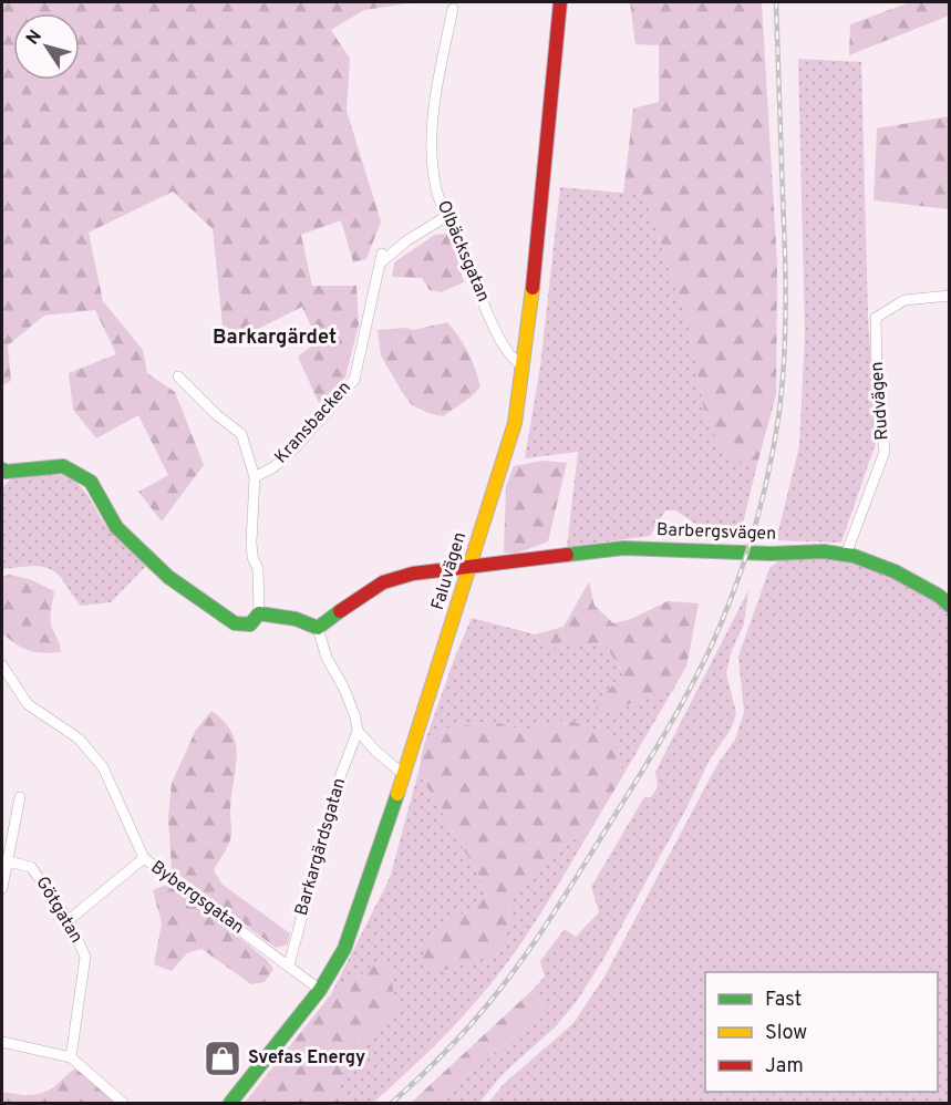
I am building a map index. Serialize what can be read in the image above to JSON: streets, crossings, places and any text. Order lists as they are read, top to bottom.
{
  "streets": {
    "street": [
      "Olbäcksgatan",
      "Rudvägen",
      "Kransbacken",
      "Barbergsvägen",
      "Faluvägen",
      "Barkargärdsgatan",
      "Bybergsgatan",
      "Götgatan"
    ]
  },
  "crossings": [
    ["Olbäcksgatan", "Kransbacken"],
    ["Olbäcksgatan", "Faluvägen"],
    ["Rudvägen", "Barbergsvägen"],
    ["Barbergsvägen", "Faluvägen"],
    ["Barkargärdsgatan", "Bybergsgatan"]
  ],
  "districts": ["Barkargärdet"],
  "places": {
    "shop": ["Svefas Energy"]
  },
  "legend": ["Fast", "Slow", "Jam"],
  "north": "top left"
}
